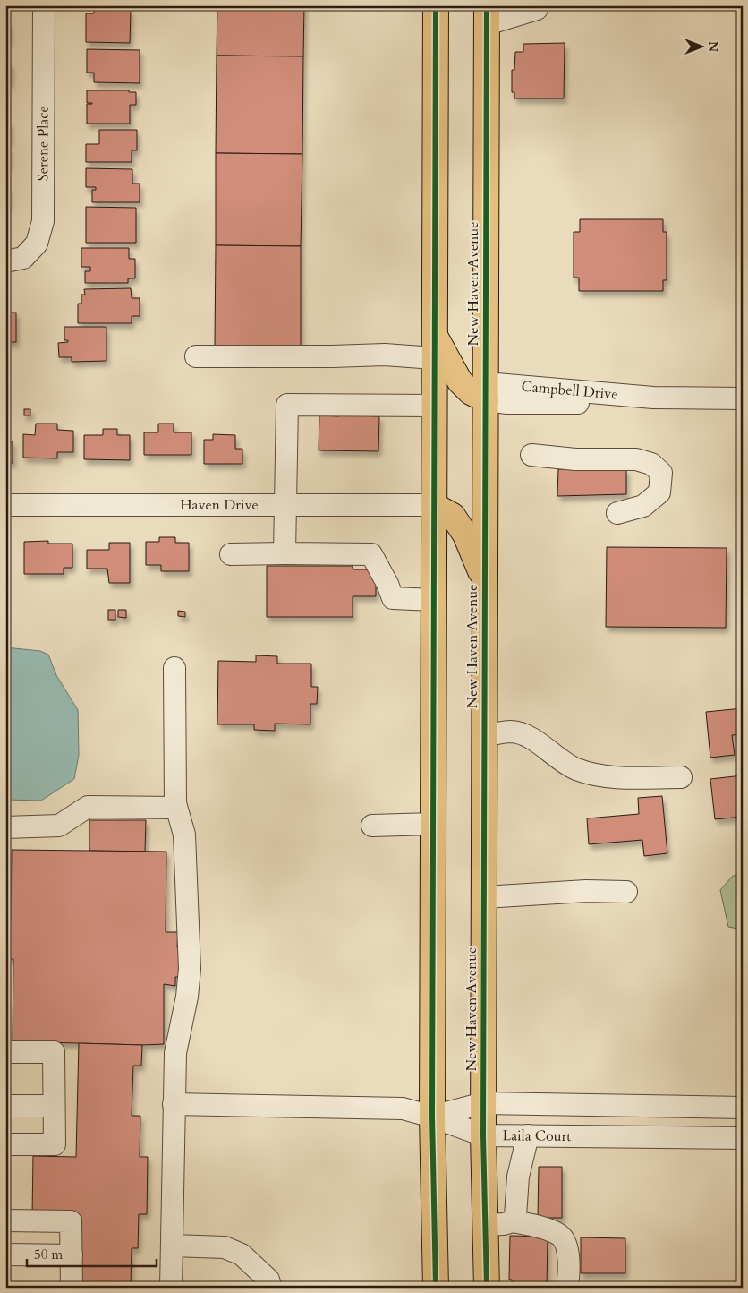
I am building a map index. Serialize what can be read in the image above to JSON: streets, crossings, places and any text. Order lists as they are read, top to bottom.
{
  "streets": {
    "main road": ["New Haven Avenue"],
    "street": [
      "Serene Place",
      "Campbell Drive",
      "Haven Drive",
      "Laila Court"
    ]
  },
  "crossings": [
    ["New Haven Avenue", "Campbell Drive"],
    ["New Haven Avenue", "Laila Court"]
  ],
  "scale_bar": "50 m",
  "north": "right"
}
